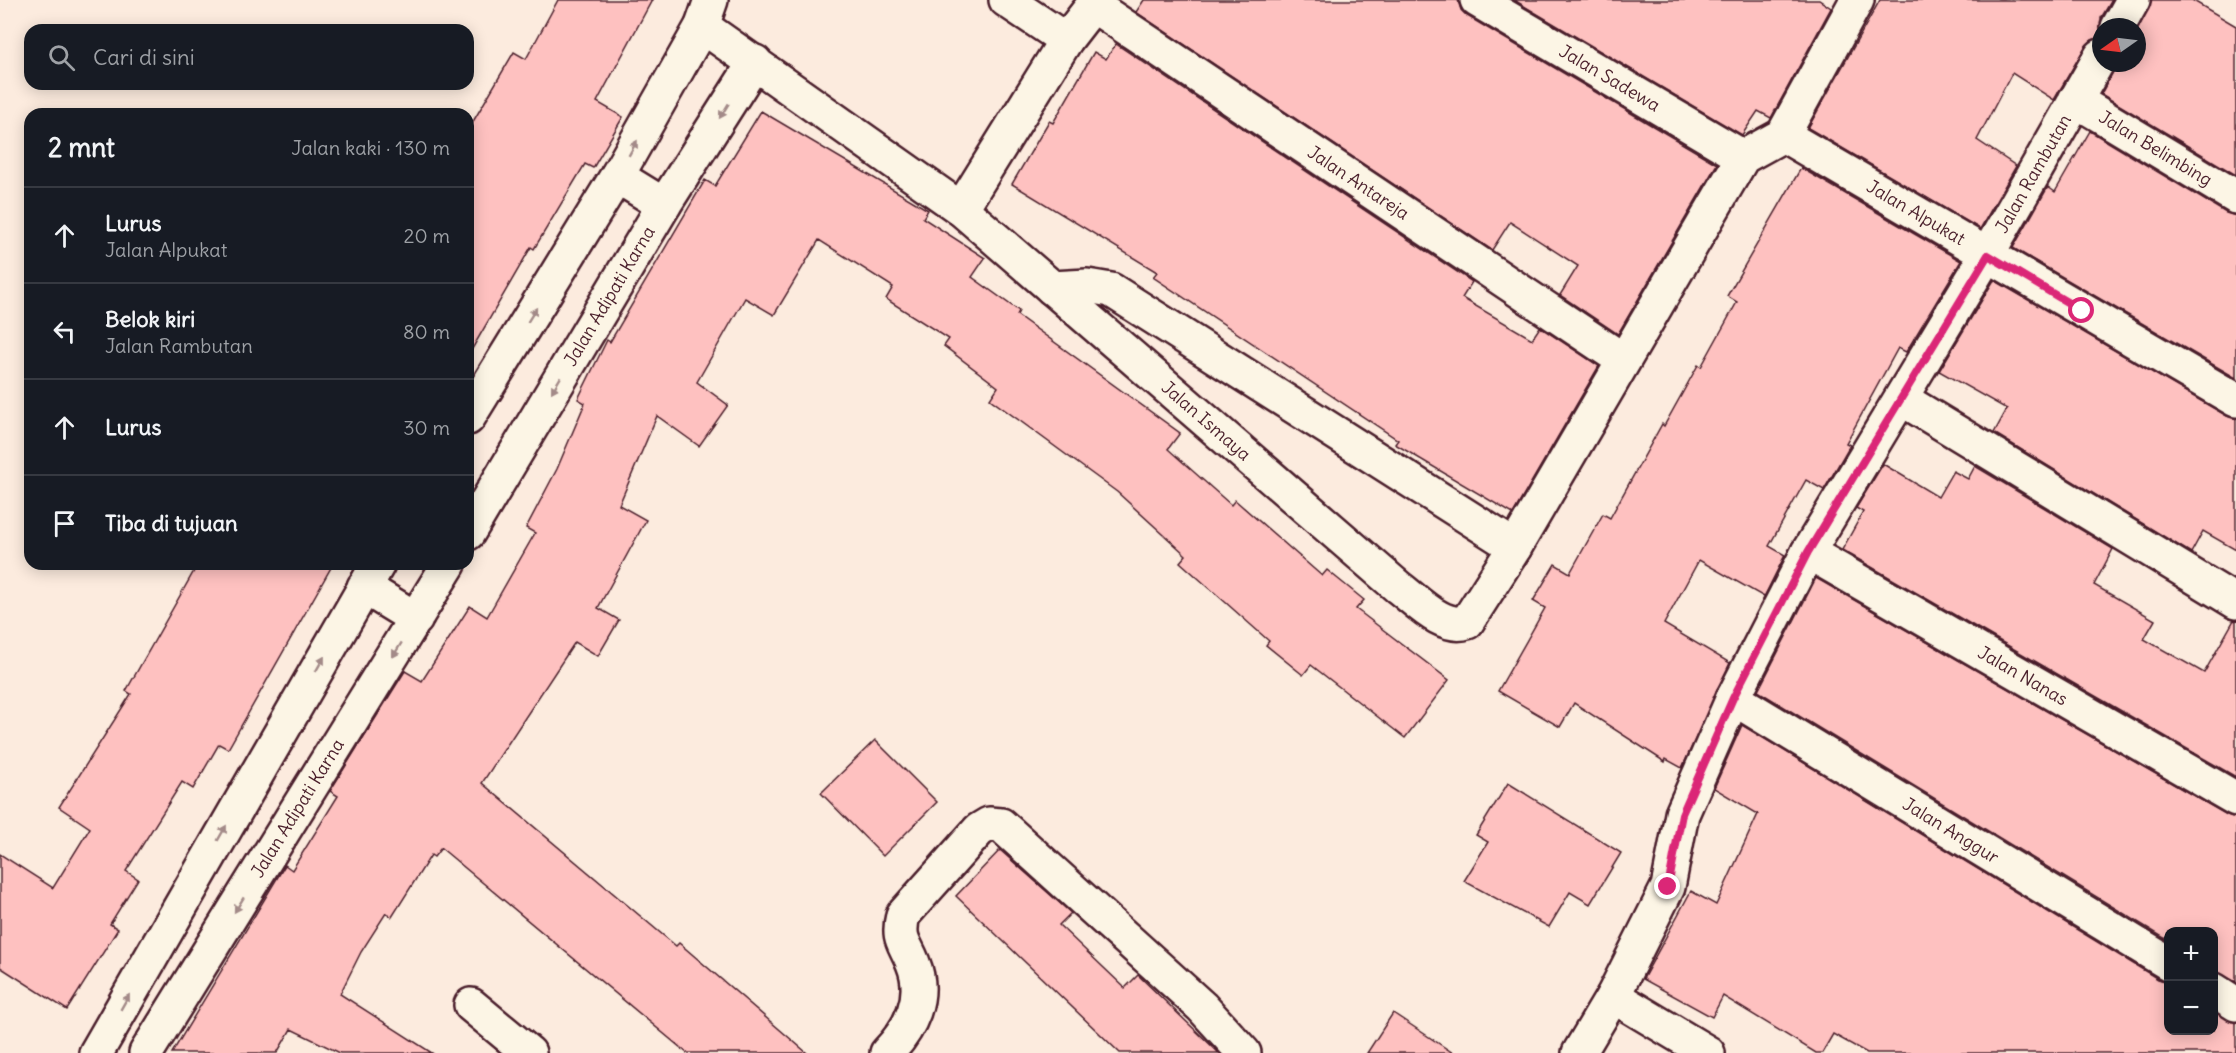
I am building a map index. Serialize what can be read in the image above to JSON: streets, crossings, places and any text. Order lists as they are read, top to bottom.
{
  "streets": {
    "street": [
      "Jalan Sadewa",
      "Jalan Belimbing",
      "Jalan Rambutan",
      "Jalan Antareja",
      "Jalan Alpukat",
      "Jalan Adipati Karna",
      "Jalan Ismaya",
      "Jalan Nanas",
      "Jalan Anggur"
    ]
  },
  "crossings": [
    ["Jalan Belimbing", "Jalan Rambutan"],
    ["Jalan Rambutan", "Jalan Alpukat"],
    ["Jalan Rambutan", "Jalan Nanas"],
    ["Jalan Rambutan", "Jalan Anggur"],
    ["Jalan Adipati Karna", "Jalan Ismaya"]
  ],
  "north": "left",
  "page": {
    "search": "Cari di sini",
    "heading": ["2 mnt", "Jalan kaki · 130 m"],
    "list": [
      ["Lurus", "Jalan Alpukat", "20 m"],
      ["Belok kiri", "Jalan Rambutan", "80 m"],
      ["Lurus", "30 m"],
      "Tiba di tujuan"
    ],
    "map_buttons": ["+", "−"]
  }
}
